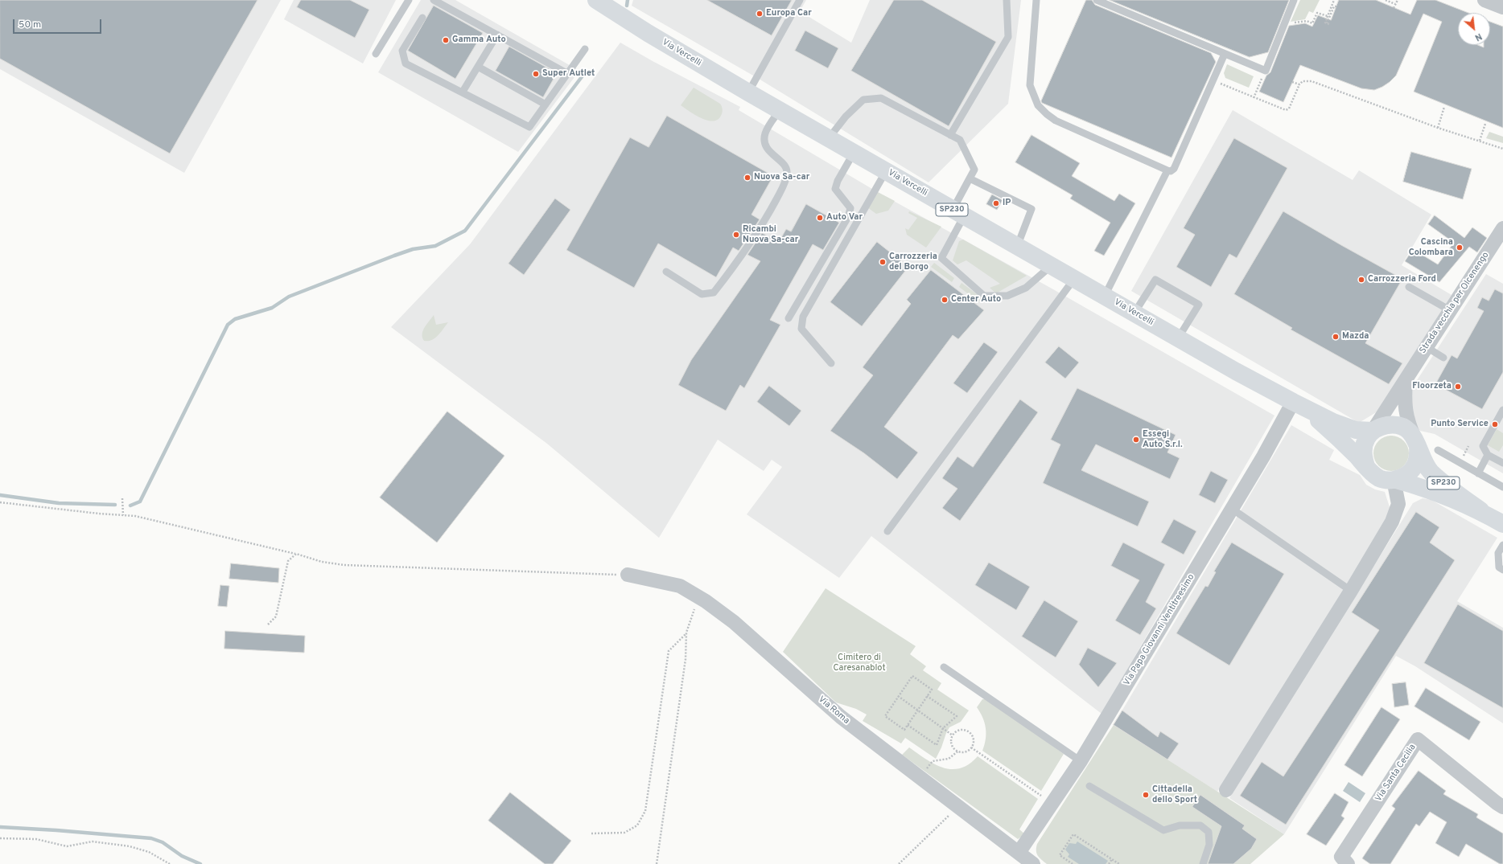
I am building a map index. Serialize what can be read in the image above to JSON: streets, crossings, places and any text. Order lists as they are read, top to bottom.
{
  "streets": {
    "main road": ["Via Vercelli", "SP230"],
    "street": [
      "Strada vecchia per Olcenengo",
      "Via Papa Giovanni Ventitreesimo",
      "Via Roma",
      "Via Santa Cecilia"
    ]
  },
  "crossings": [
    ["Via Vercelli", "Strada vecchia per Olcenengo"],
    ["Via Vercelli", "Via Papa Giovanni Ventitreesimo"],
    ["Via Papa Giovanni Ventitreesimo", "Via Roma"]
  ],
  "parks": ["Cimitero di Caresanablot"],
  "places": [
    "Europa Car",
    "Gamma Auto",
    "Super Autlet",
    "Nuova Sa-car",
    "IP",
    "Auto Var",
    "Ricambi Nuova Sa-car",
    "Cascina Colombara",
    "Carrozzeria del Borgo",
    "Carrozzeria Ford",
    "Center Auto",
    "Mazda",
    "Floorzeta",
    "Punto Service",
    "Essegi Auto S.r.l.",
    "Cittadella dello Sport"
  ],
  "scale_bar": "50 m",
  "north": "bottom right"
}
